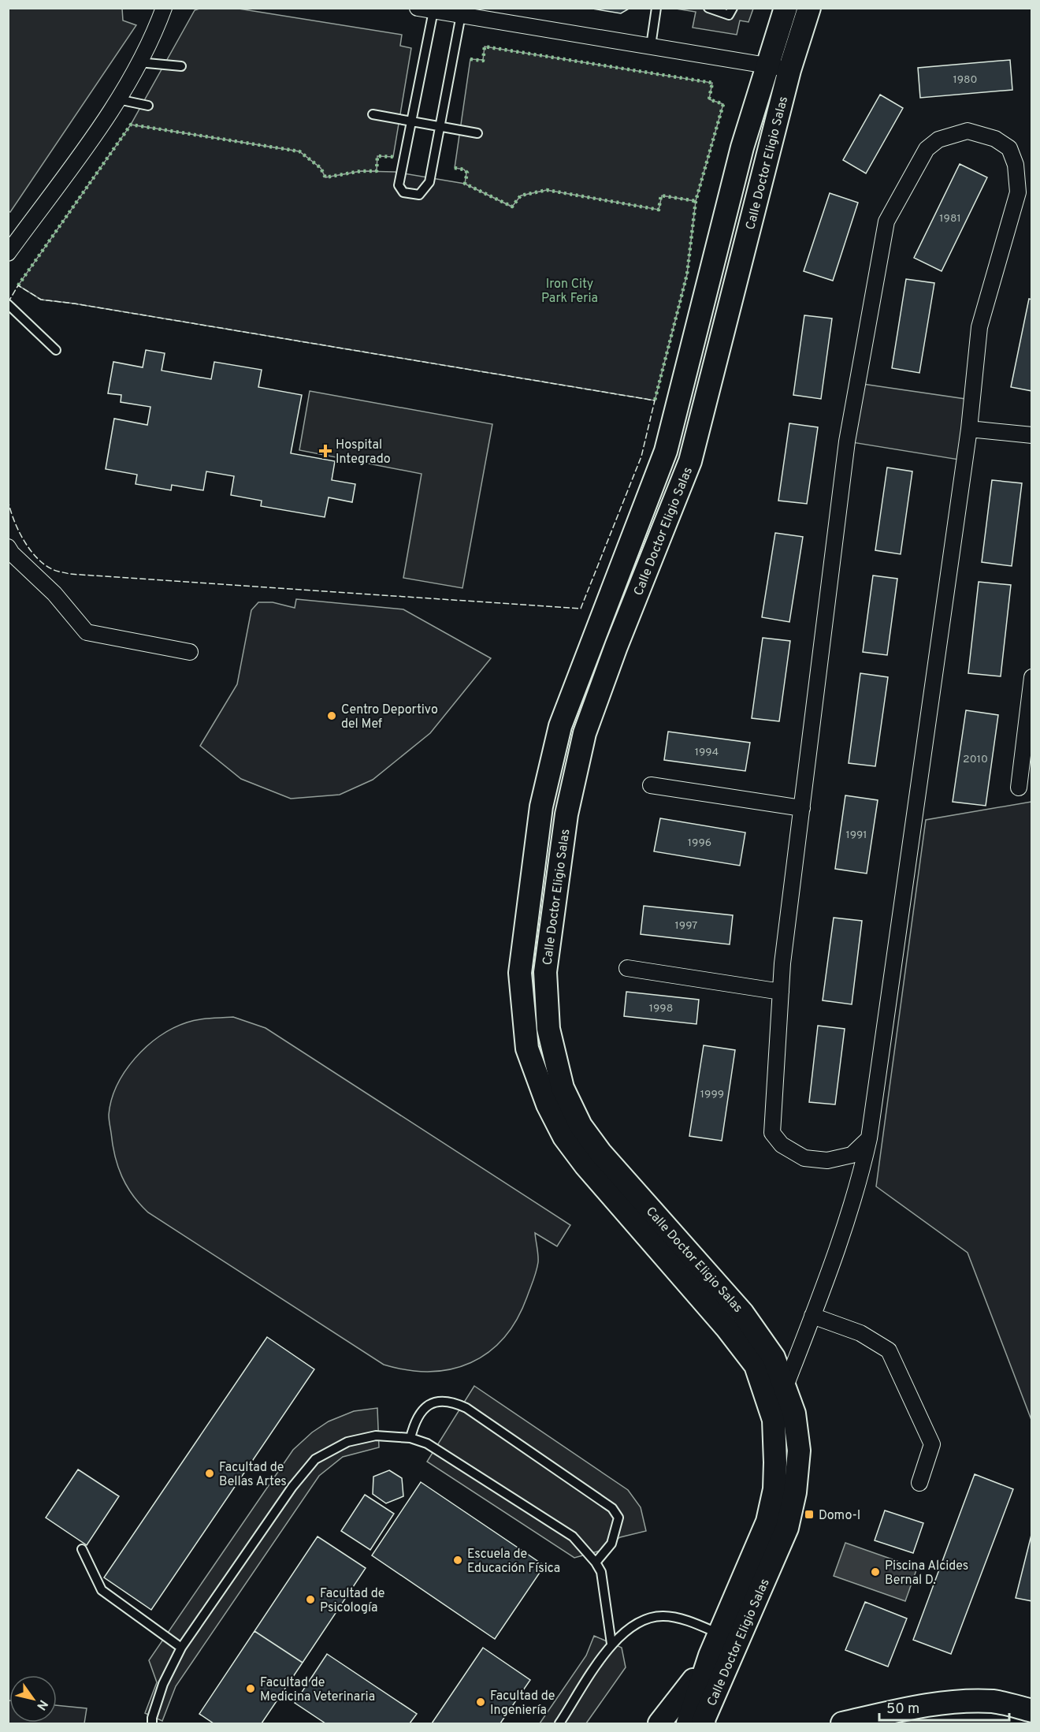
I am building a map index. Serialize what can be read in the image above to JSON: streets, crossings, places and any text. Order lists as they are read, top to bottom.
{
  "streets": {
    "street": ["Calle Doctor Eligio Salas"]
  },
  "parks": ["Iron City Park Feria"],
  "places": {
    "health": ["Hospital Integrado"],
    "other": [
      "Centro Deportivo del Mef",
      "Facultad de Bellas Artes",
      "Escuela de Educación Física",
      "Piscina Alcides Bernal D.",
      "Facultad de Psicología",
      "Facultad de Medicina Veterinaria",
      "Facultad de Ingeniería"
    ],
    "transit": ["Domo-I"]
  },
  "house_numbers": [
    "1980",
    "1981",
    "1994",
    "2010",
    "1991",
    "1996",
    "1997",
    "1998",
    "1999"
  ],
  "scale_bar": "50 m",
  "north": "bottom right"
}
